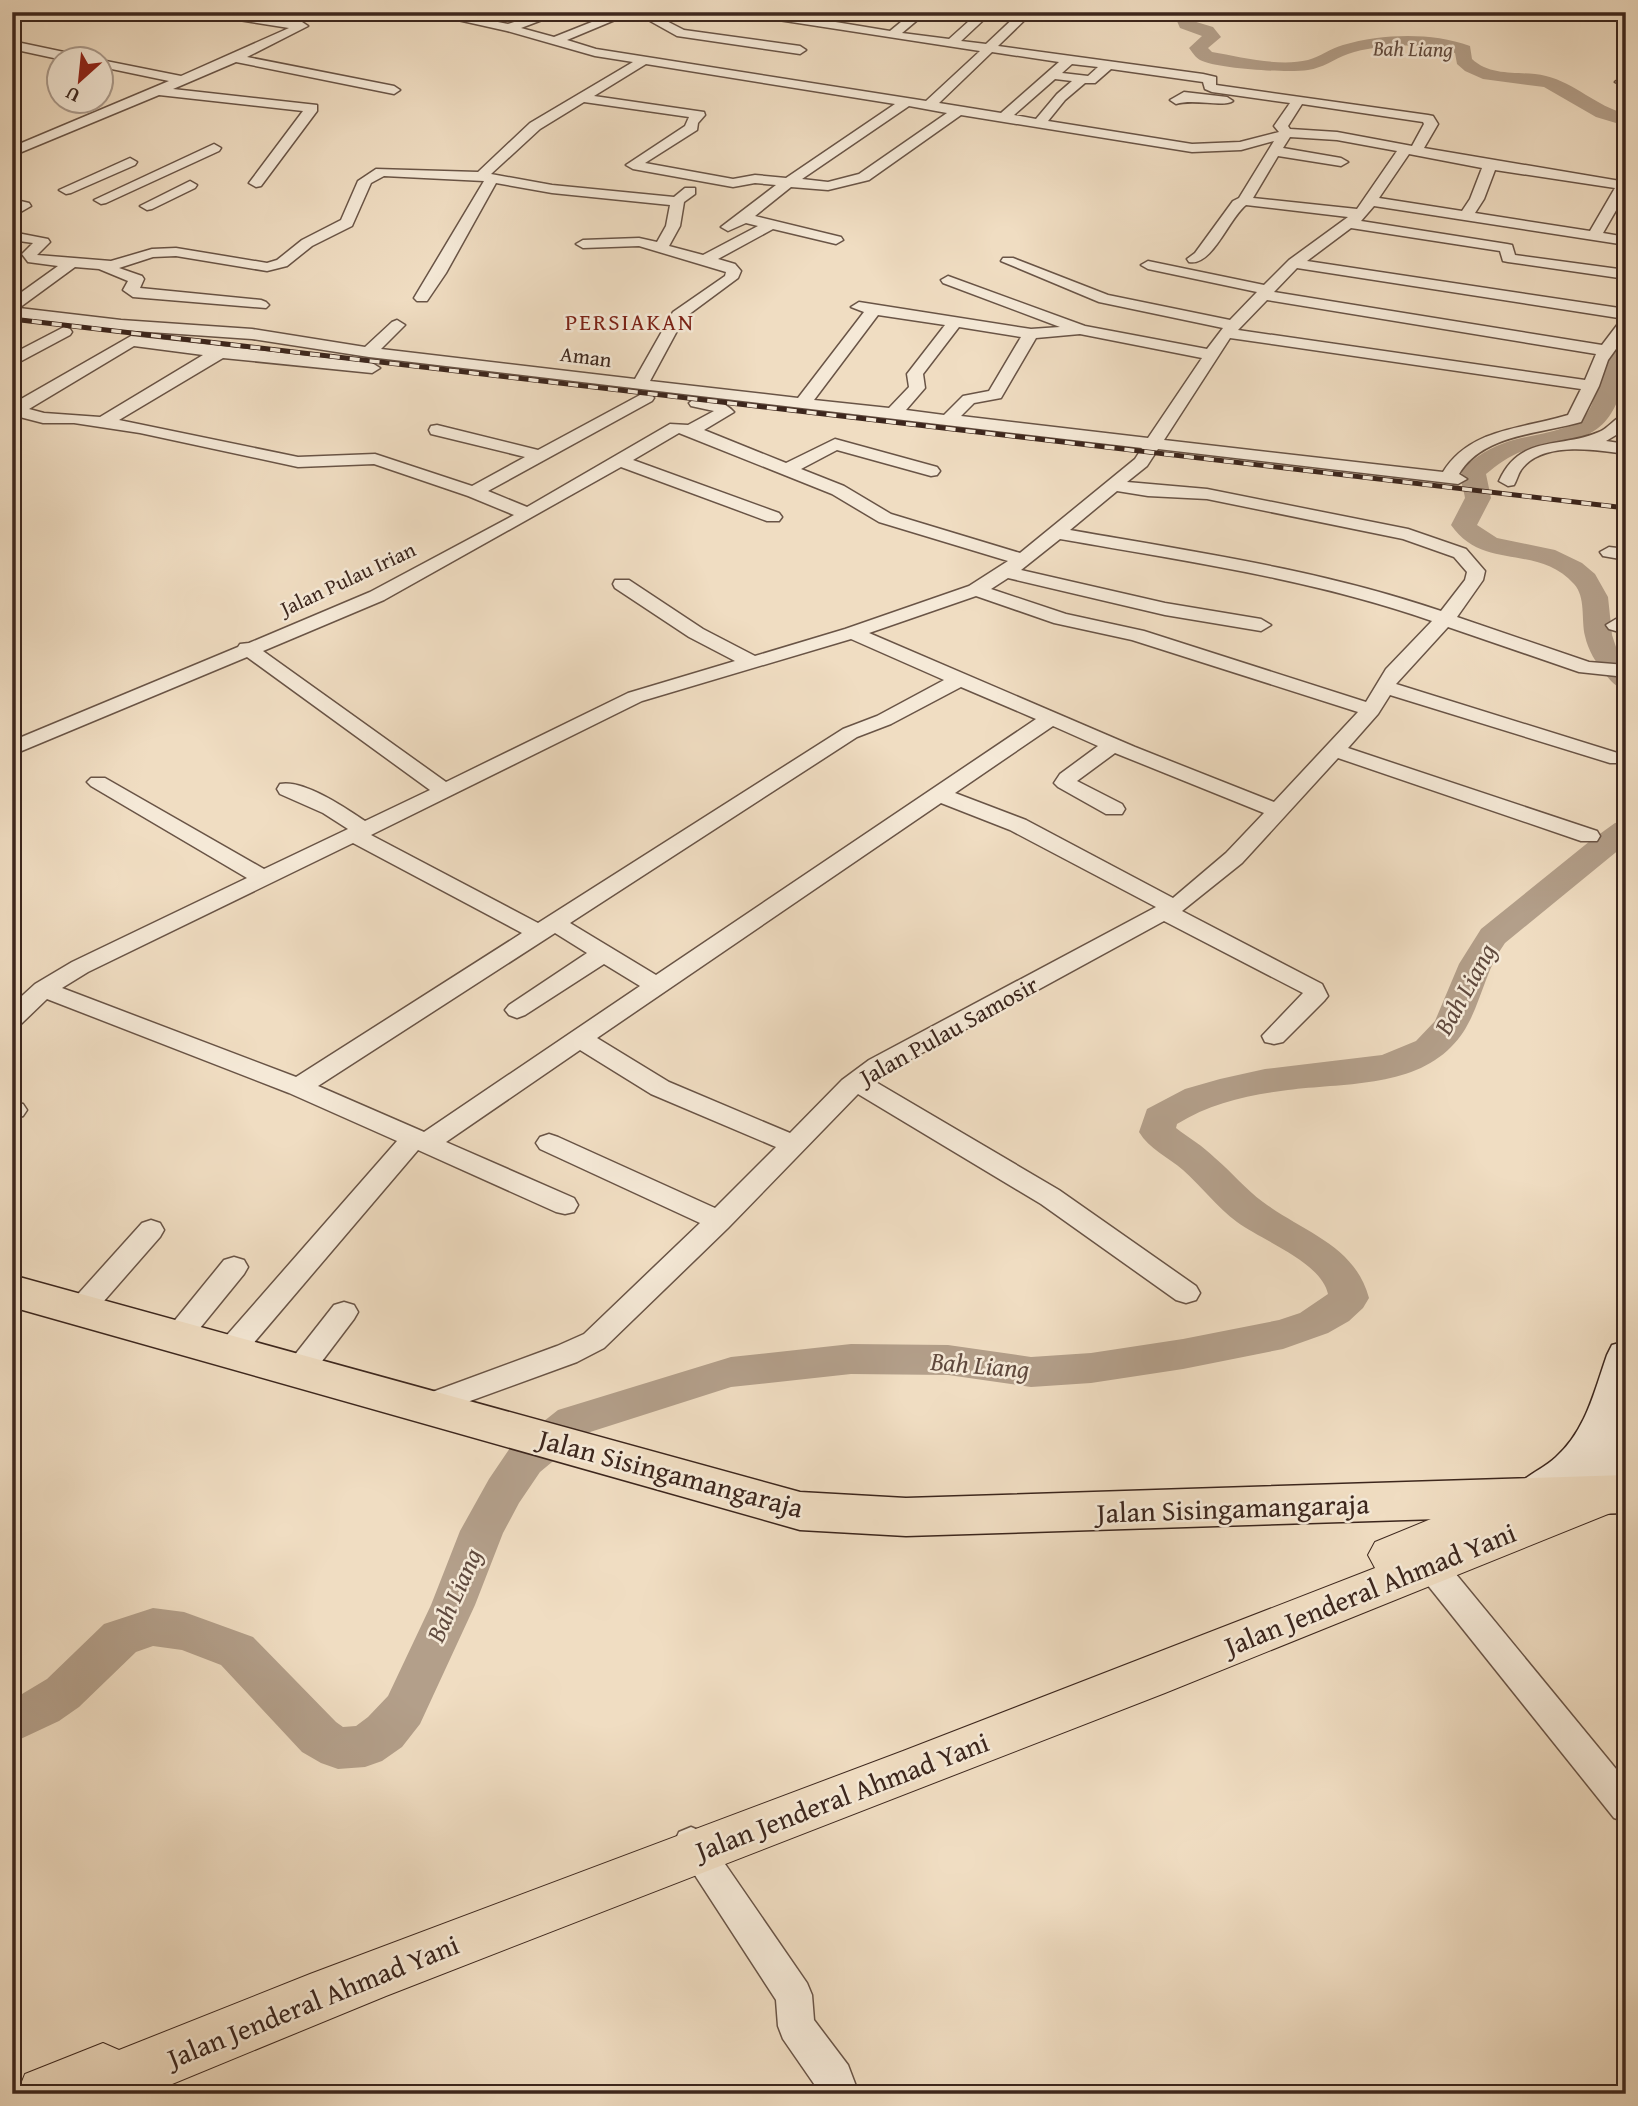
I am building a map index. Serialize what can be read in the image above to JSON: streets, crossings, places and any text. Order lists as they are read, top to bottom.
{
  "streets": {
    "highway": ["Jalan Sisingamangaraja"],
    "main road": ["Jalan Jenderal Ahmad Yani"],
    "street": ["Aman", "Jalan Pulau Irian", "Jalan Pulau Samosir"]
  },
  "crossings": [
    ["Aman", "Jalan Pulau Irian"],
    ["Jalan Pulau Samosir", "Jalan Sisingamangaraja"],
    ["Jalan Sisingamangaraja", "Jalan Jenderal Ahmad Yani"]
  ],
  "districts": ["PERSIAKAN"],
  "water": ["Bah Liang"],
  "north": "bottom left"
}
